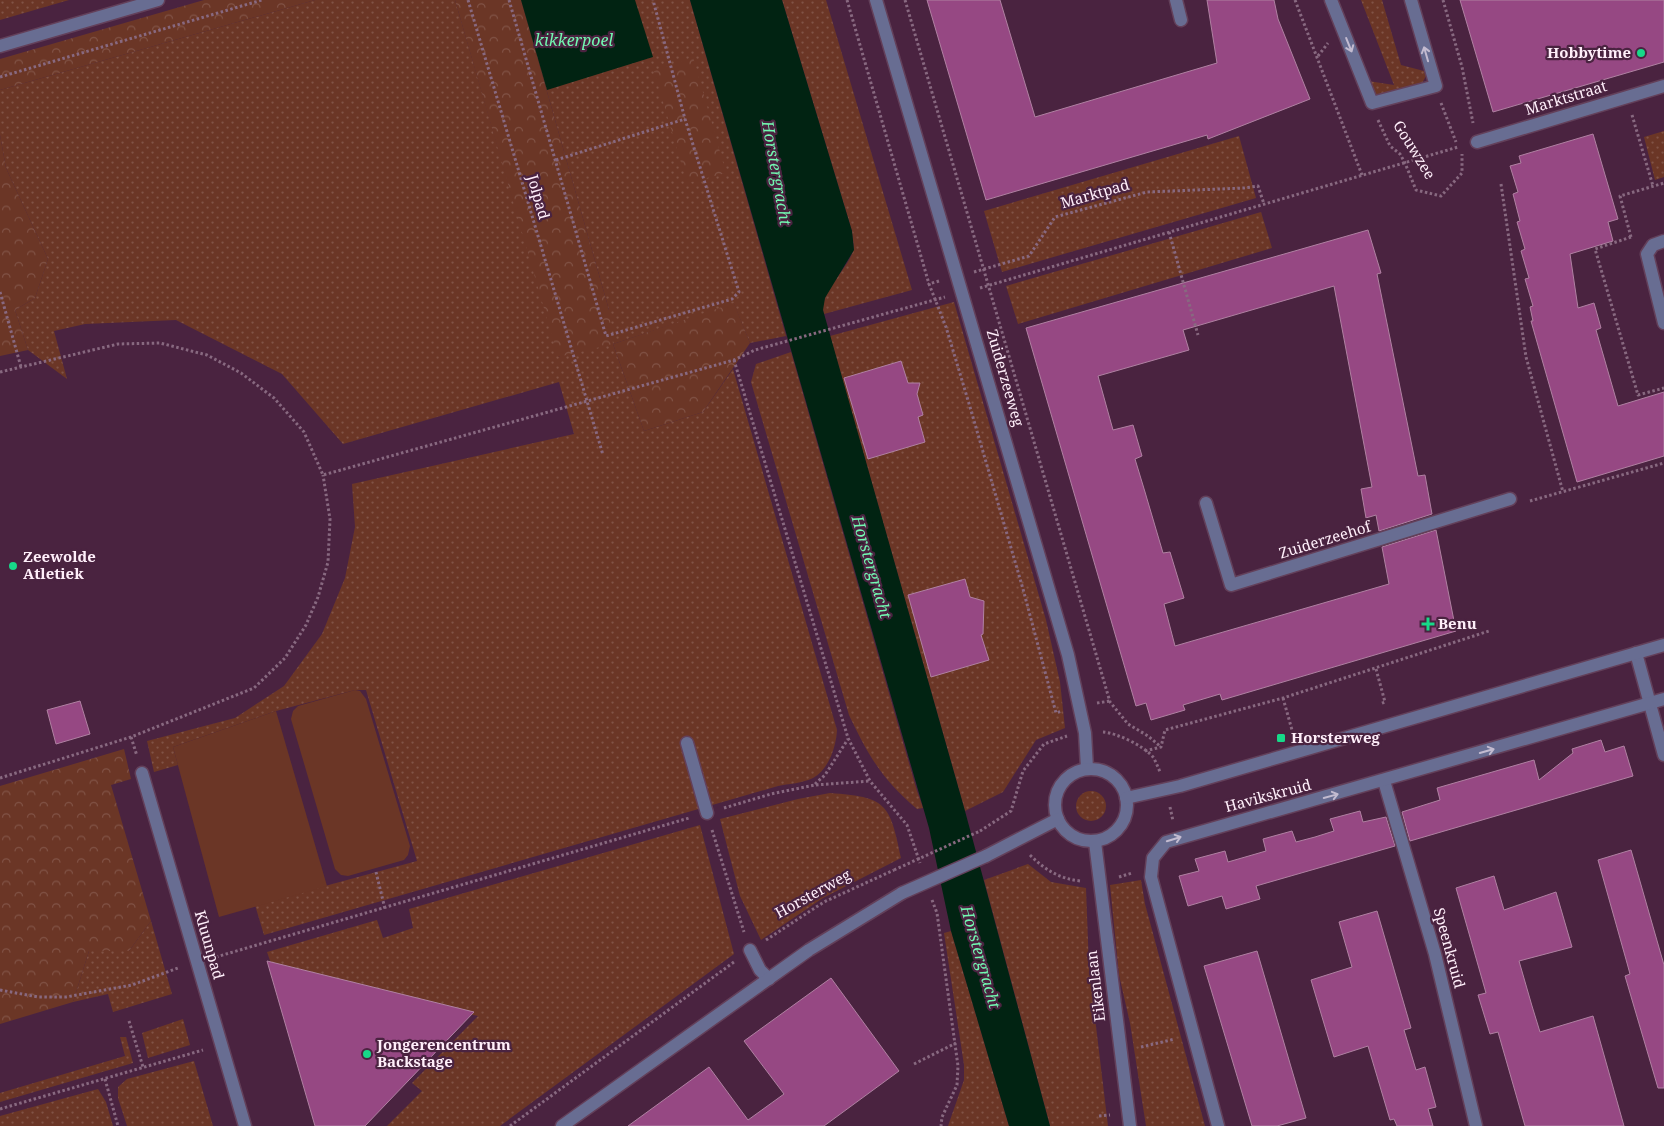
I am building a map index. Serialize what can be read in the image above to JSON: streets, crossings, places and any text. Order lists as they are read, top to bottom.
{
  "streets": {
    "street": [
      "Marktstraat",
      "Gouwzee",
      "Zuiderzeeweg",
      "Zuiderzeehof",
      "Havikskruid",
      "Kluunpad",
      "Speenkruid",
      "Eikenlaan"
    ],
    "path": ["Marktpad", "Jolpad", "Horsterweg"]
  },
  "crossings": [
    ["Marktpad", "Zuiderzeeweg"],
    ["Zuiderzeeweg", "Eikenlaan"],
    ["Havikskruid", "Speenkruid"]
  ],
  "water": ["kikkerpoel", "Horstergracht"],
  "places": {
    "other": ["Hobbytime", "Zeewolde Atletiek", "Jongerencentrum Backstage"],
    "health": ["Benu"],
    "transit": ["Horsterweg"]
  }
}
